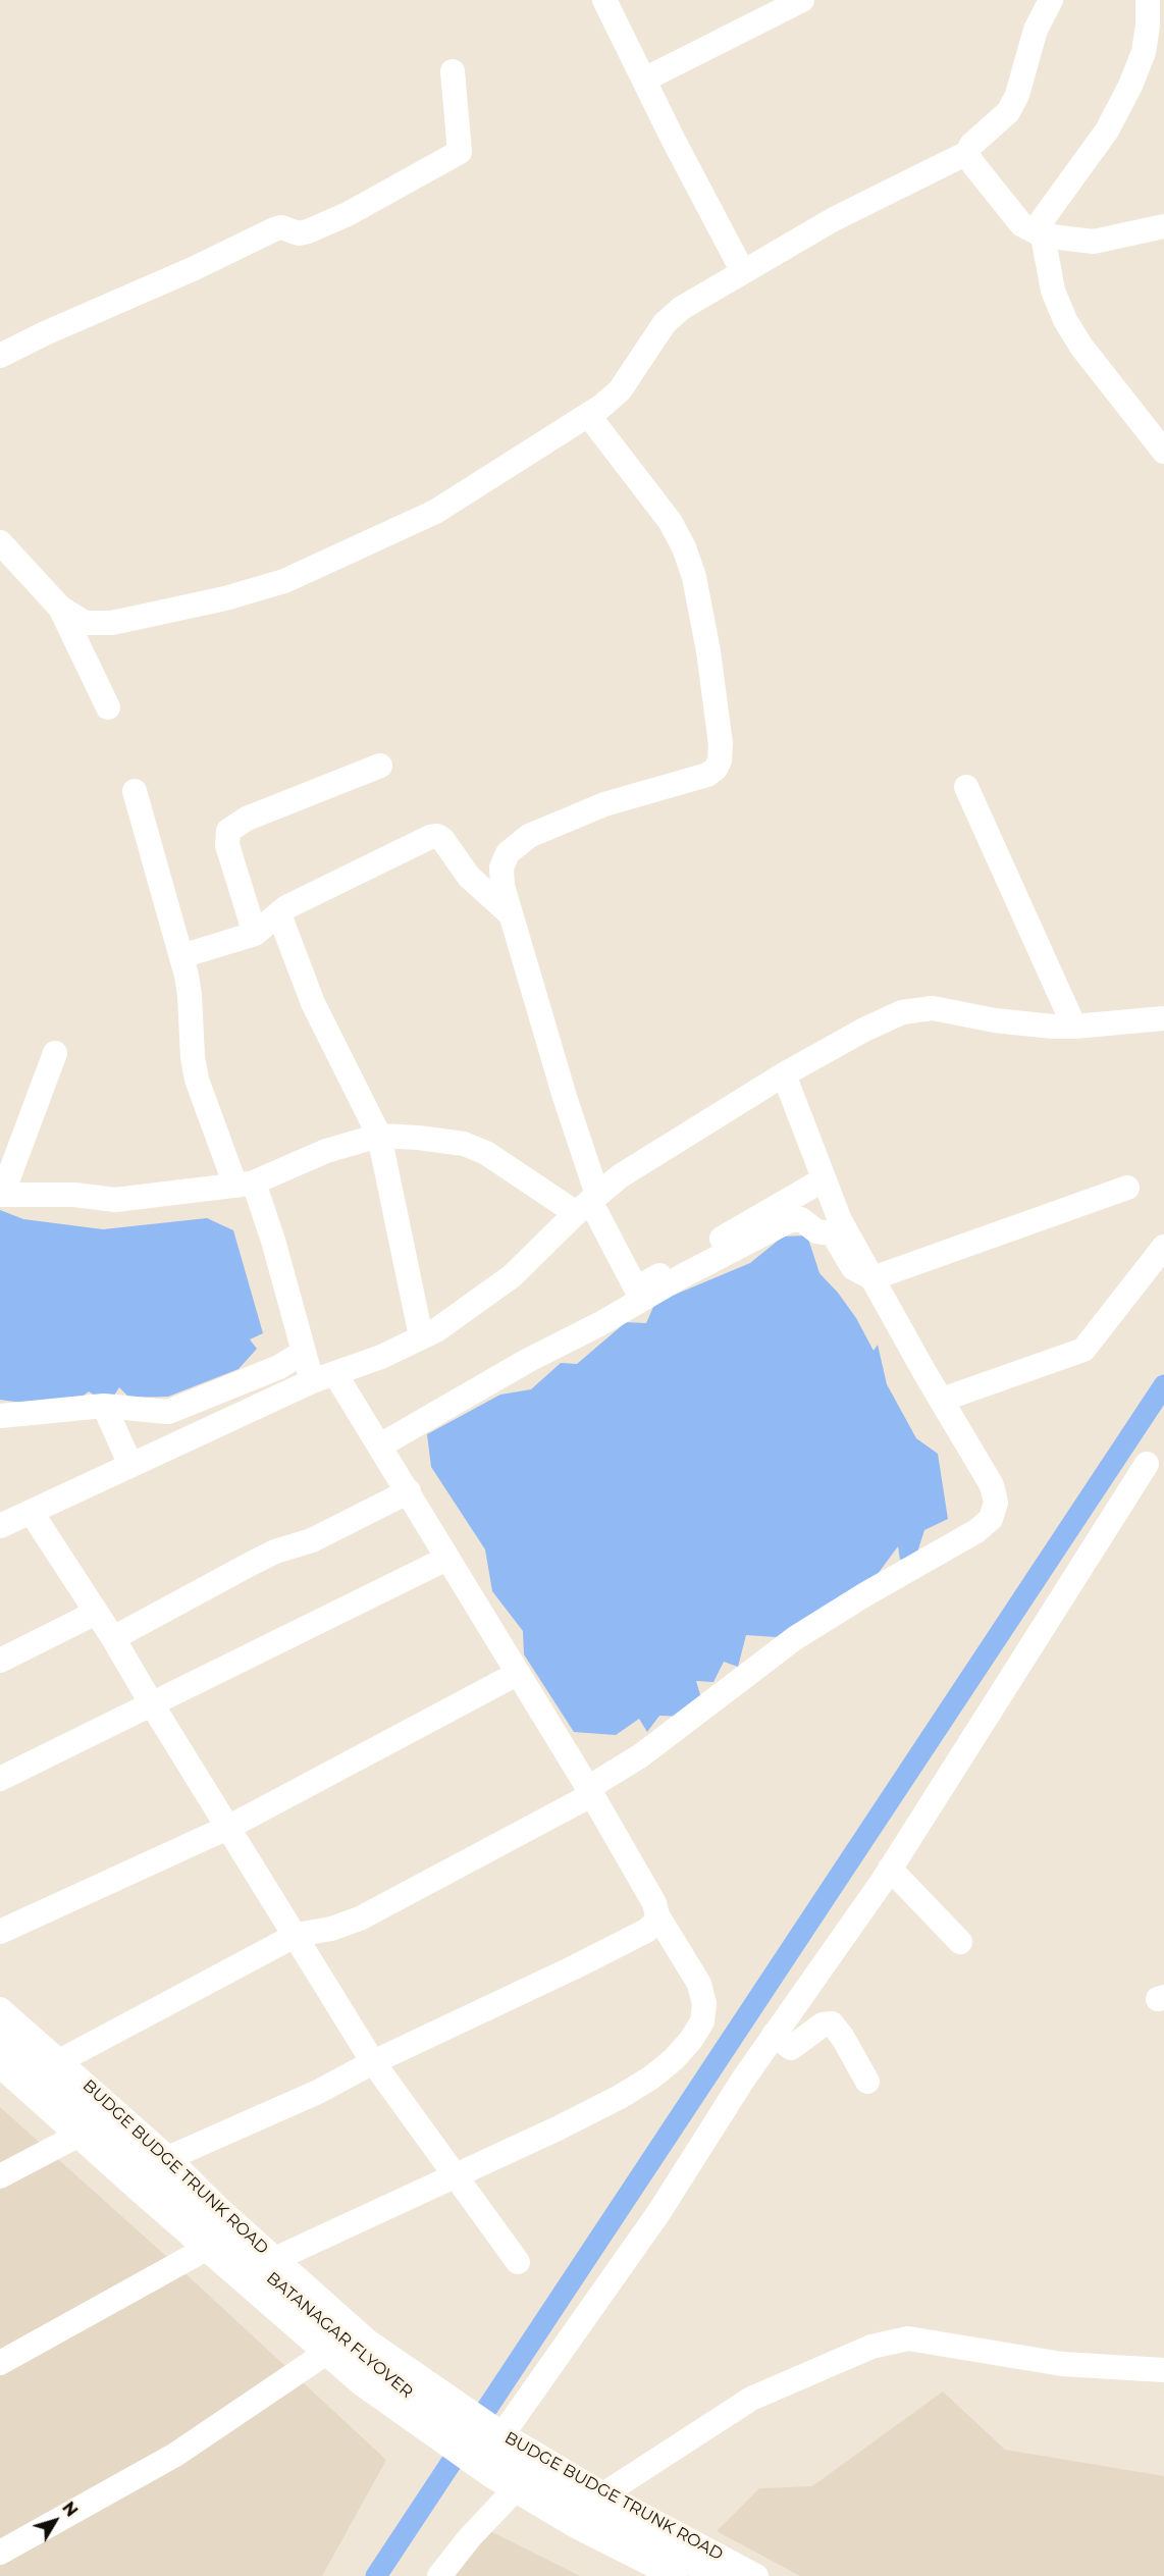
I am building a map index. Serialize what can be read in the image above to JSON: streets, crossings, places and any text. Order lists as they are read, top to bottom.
{
  "streets": {
    "main road": ["BATANAGAR FLYOVER"],
    "street": ["BUDGE BUDGE TRUNK ROAD"]
  },
  "north": "top right"
}
